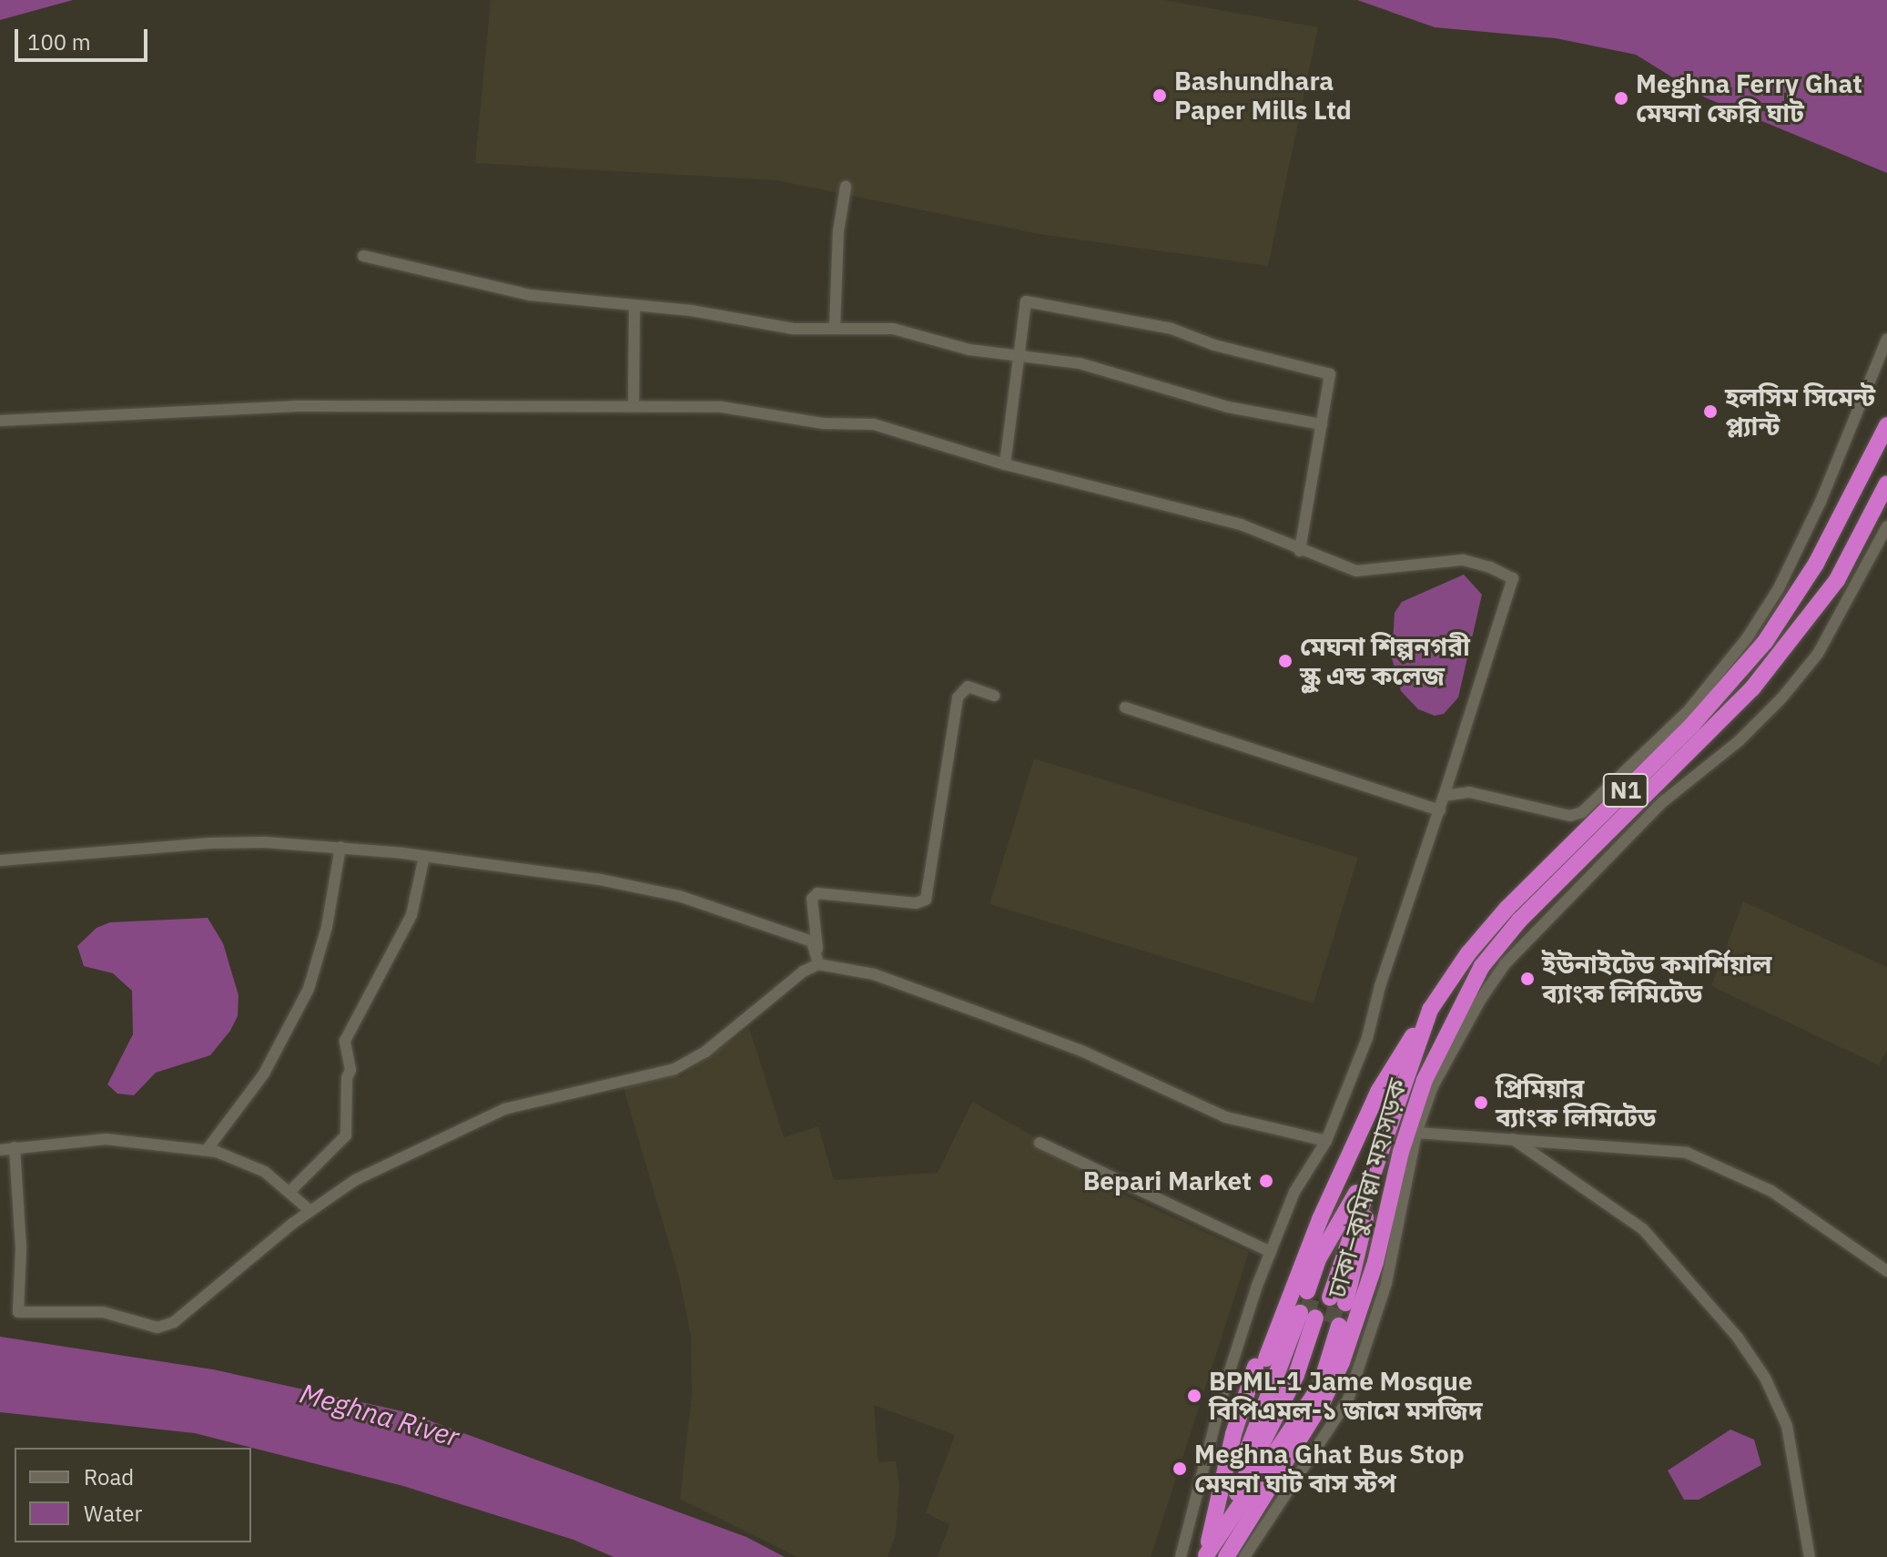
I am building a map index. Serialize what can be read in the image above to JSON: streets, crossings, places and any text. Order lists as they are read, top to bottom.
{
  "streets": {
    "highway": ["N1", "ঢাকা–কুমিল্লা মহাসড়ক"]
  },
  "water": ["Meghna River"],
  "places": [
    "Bashundhara Paper Mills Ltd",
    "Meghna Ferry Ghat মেঘনা ফেরি ঘাট",
    "হলসিম সিমেন্ট প্ল্যান্ট",
    "মেঘনা শিল্পনগরী স্কুল এন্ড কলেজ",
    "ইউনাইটেড কমার্শিয়াল ব্যাংক লিমিটেড",
    "প্রিমিয়ার ব্যাংক লিমিটেড",
    "Bepari Market",
    "BPML-1 Jame Mosque বিপিএমল-১ জামে মসজিদ",
    "Meghna Ghat Bus Stop মেঘনা ঘাট বাস স্টপ"
  ],
  "legend": ["Road", "Water"],
  "scale_bar": "100 m"
}
